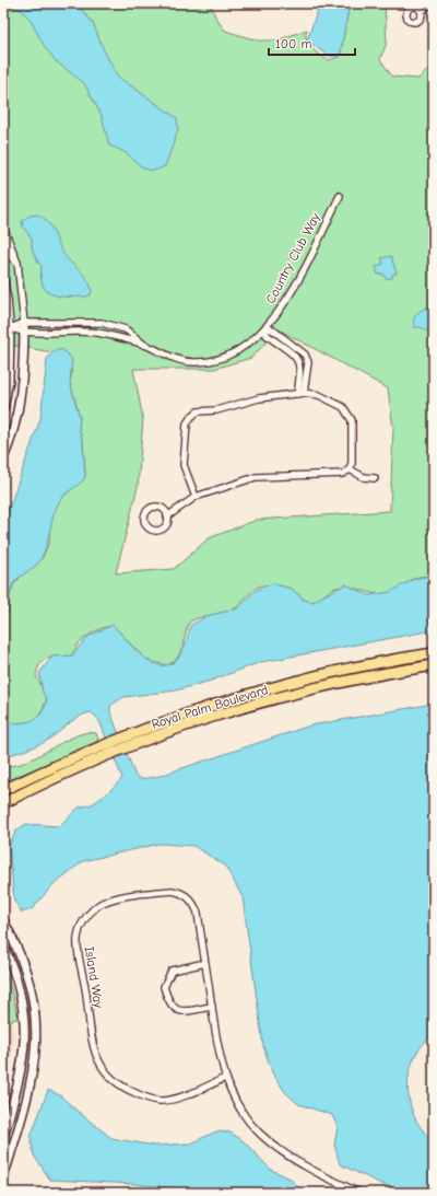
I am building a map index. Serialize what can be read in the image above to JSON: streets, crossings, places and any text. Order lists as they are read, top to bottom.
{
  "streets": {
    "main road": ["Royal Palm Boulevard"],
    "street": ["Country Club Way", "Island Way"]
  },
  "scale_bar": "100 m"
}
